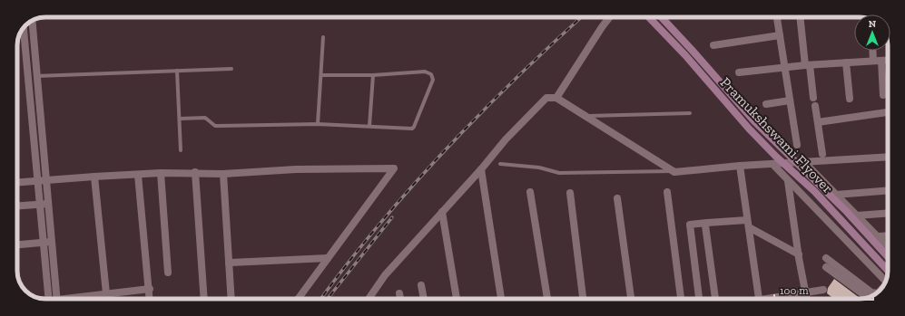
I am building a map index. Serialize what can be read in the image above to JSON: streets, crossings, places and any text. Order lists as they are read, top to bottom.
{
  "streets": {
    "main road": ["Pramukshswami Flyover"]
  },
  "scale_bar": "100 m",
  "north": "top"
}
